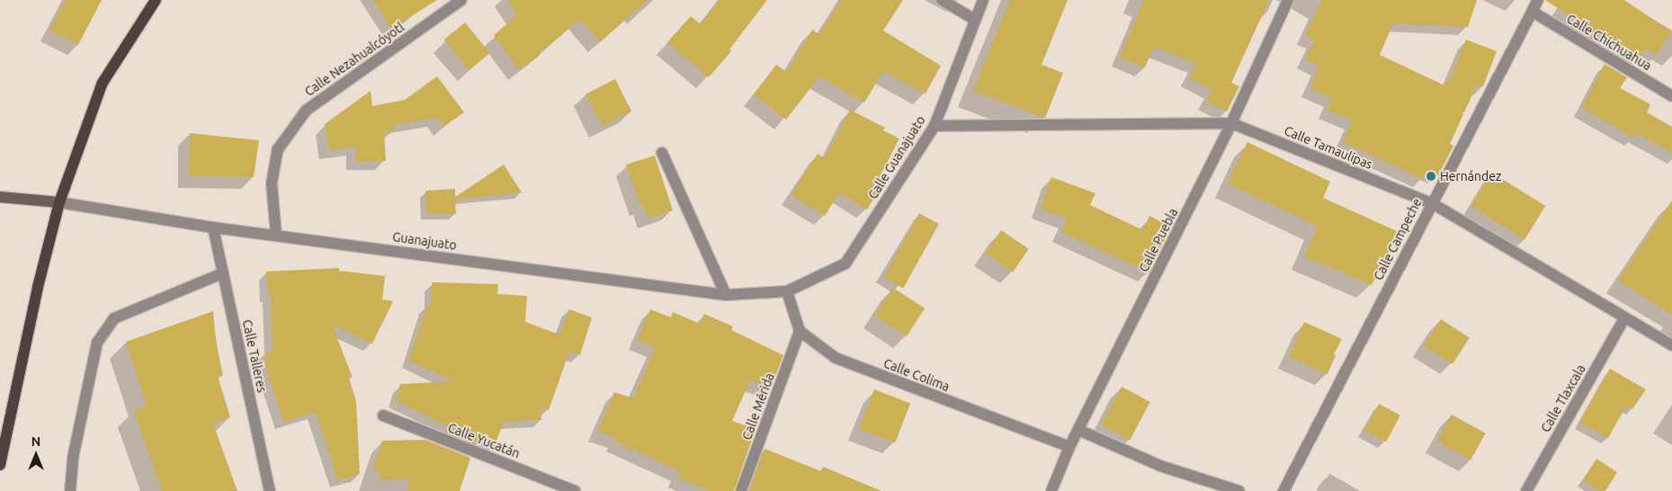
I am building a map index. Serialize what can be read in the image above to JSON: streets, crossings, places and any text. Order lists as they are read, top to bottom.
{
  "streets": {
    "street": [
      "Calle Chichuahua",
      "Calle Nezahualcóyotl",
      "Calle Tamaulipas",
      "Calle Guanajuato",
      "Calle Campeche",
      "Calle Puebla",
      "Guanajuato",
      "Calle Talleres",
      "Calle Colima",
      "Calle Tlaxcala",
      "Calle Mérida",
      "Calle Yucatán"
    ]
  },
  "crossings": [
    ["Calle Chichuahua", "Calle Campeche"],
    ["Calle Nezahualcóyotl", "Guanajuato"],
    ["Calle Tamaulipas", "Calle Guanajuato"],
    ["Calle Tamaulipas", "Calle Campeche"],
    ["Calle Tamaulipas", "Calle Puebla"],
    ["Calle Tamaulipas", "Calle Tlaxcala"],
    ["Calle Guanajuato", "Guanajuato"],
    ["Calle Puebla", "Calle Colima"],
    ["Guanajuato", "Calle Talleres"],
    ["Calle Colima", "Calle Mérida"]
  ],
  "places": ["Hernández"],
  "north": "top"
}
